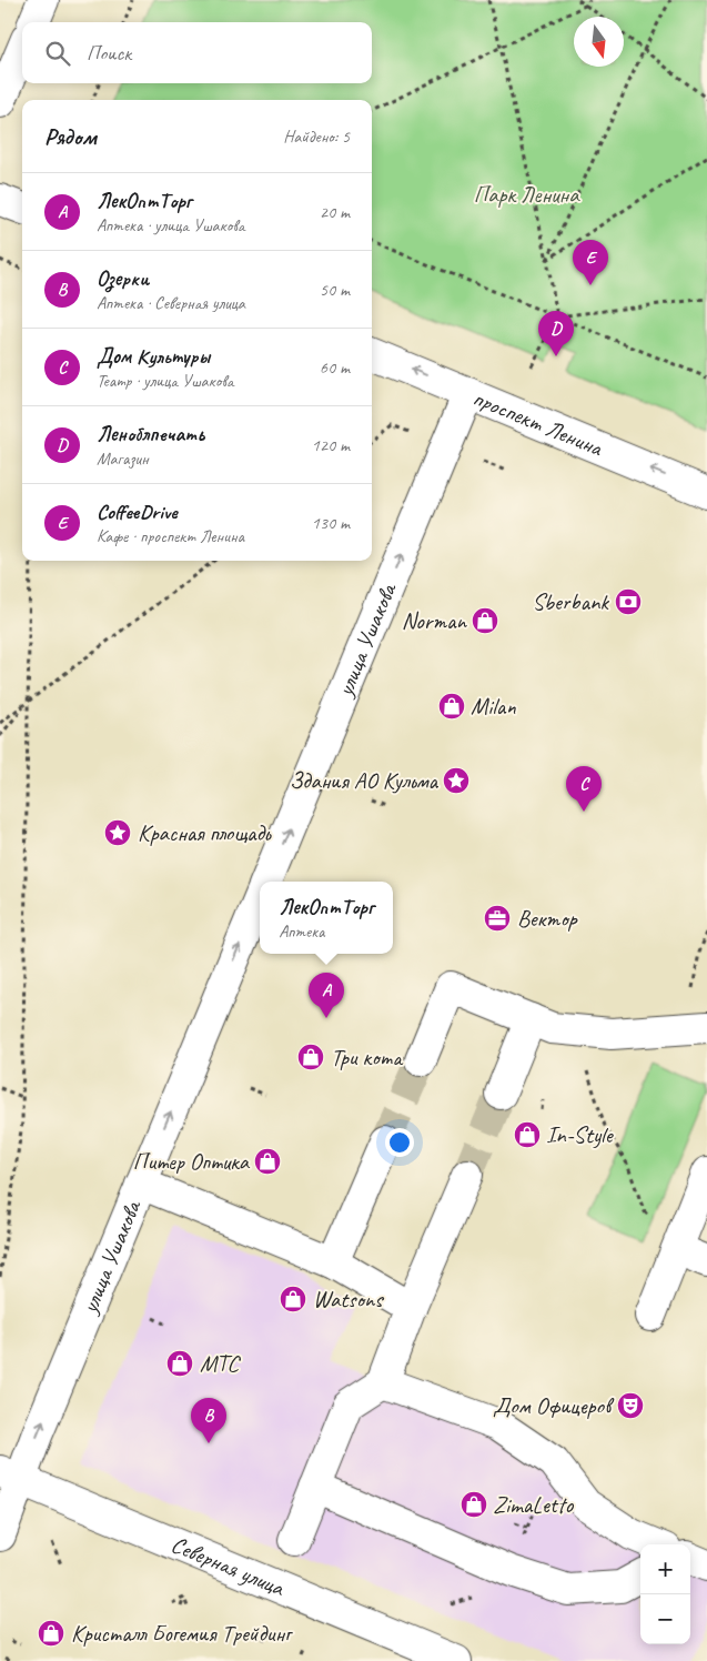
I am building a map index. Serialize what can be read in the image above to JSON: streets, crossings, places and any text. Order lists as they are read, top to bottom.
{
  "streets": {
    "street": ["проспект Ленина", "улица Ушакова", "Северная улица"]
  },
  "crossings": [
    ["проспект Ленина", "улица Ушакова"],
    ["улица Ушакова", "Северная улица"]
  ],
  "one_way": ["проспект Ленина", "улица Ушакова"],
  "parks": ["Парк Ленина"],
  "places": {
    "bank": ["Sberbank"],
    "shop": [
      "Norman",
      "Milan",
      "Три кота",
      "In-Style",
      "Питер Оптика",
      "Watsons",
      "МТС",
      "ZimaLetto",
      "Кристалл Богемия Трейдинг"
    ],
    "place": ["Здания АО Кульма", "Красная площадь"],
    "office": ["Вектор"],
    "theatre": ["Дом Офицеров"]
  },
  "north": "bottom",
  "page": {
    "search": "Поиск",
    "heading": ["Рядом", "Найдено: 5"],
    "list": [
      {
        "mark": "A",
        "name": "ЛекОптТорг",
        "note": "Аптека · улица Ушакова",
        "value": "20 m"
      },
      {
        "mark": "B",
        "name": "Озерки",
        "note": "Аптека · Северная улица",
        "value": "50 m"
      },
      {
        "mark": "C",
        "name": "Дом Культуры",
        "note": "Театр · улица Ушакова",
        "value": "60 m"
      },
      {
        "mark": "D",
        "name": "Леноблпечать",
        "note": "Магазин",
        "value": "120 m"
      },
      {
        "mark": "E",
        "name": "CoffeeDrive",
        "note": "Кафе · проспект Ленина",
        "value": "130 m"
      }
    ],
    "pins": [
      "E",
      "D",
      "C",
      "A",
      "B"
    ],
    "popup": ["ЛекОптТорг", "Аптека"],
    "map_buttons": ["+", "−"]
  }
}
